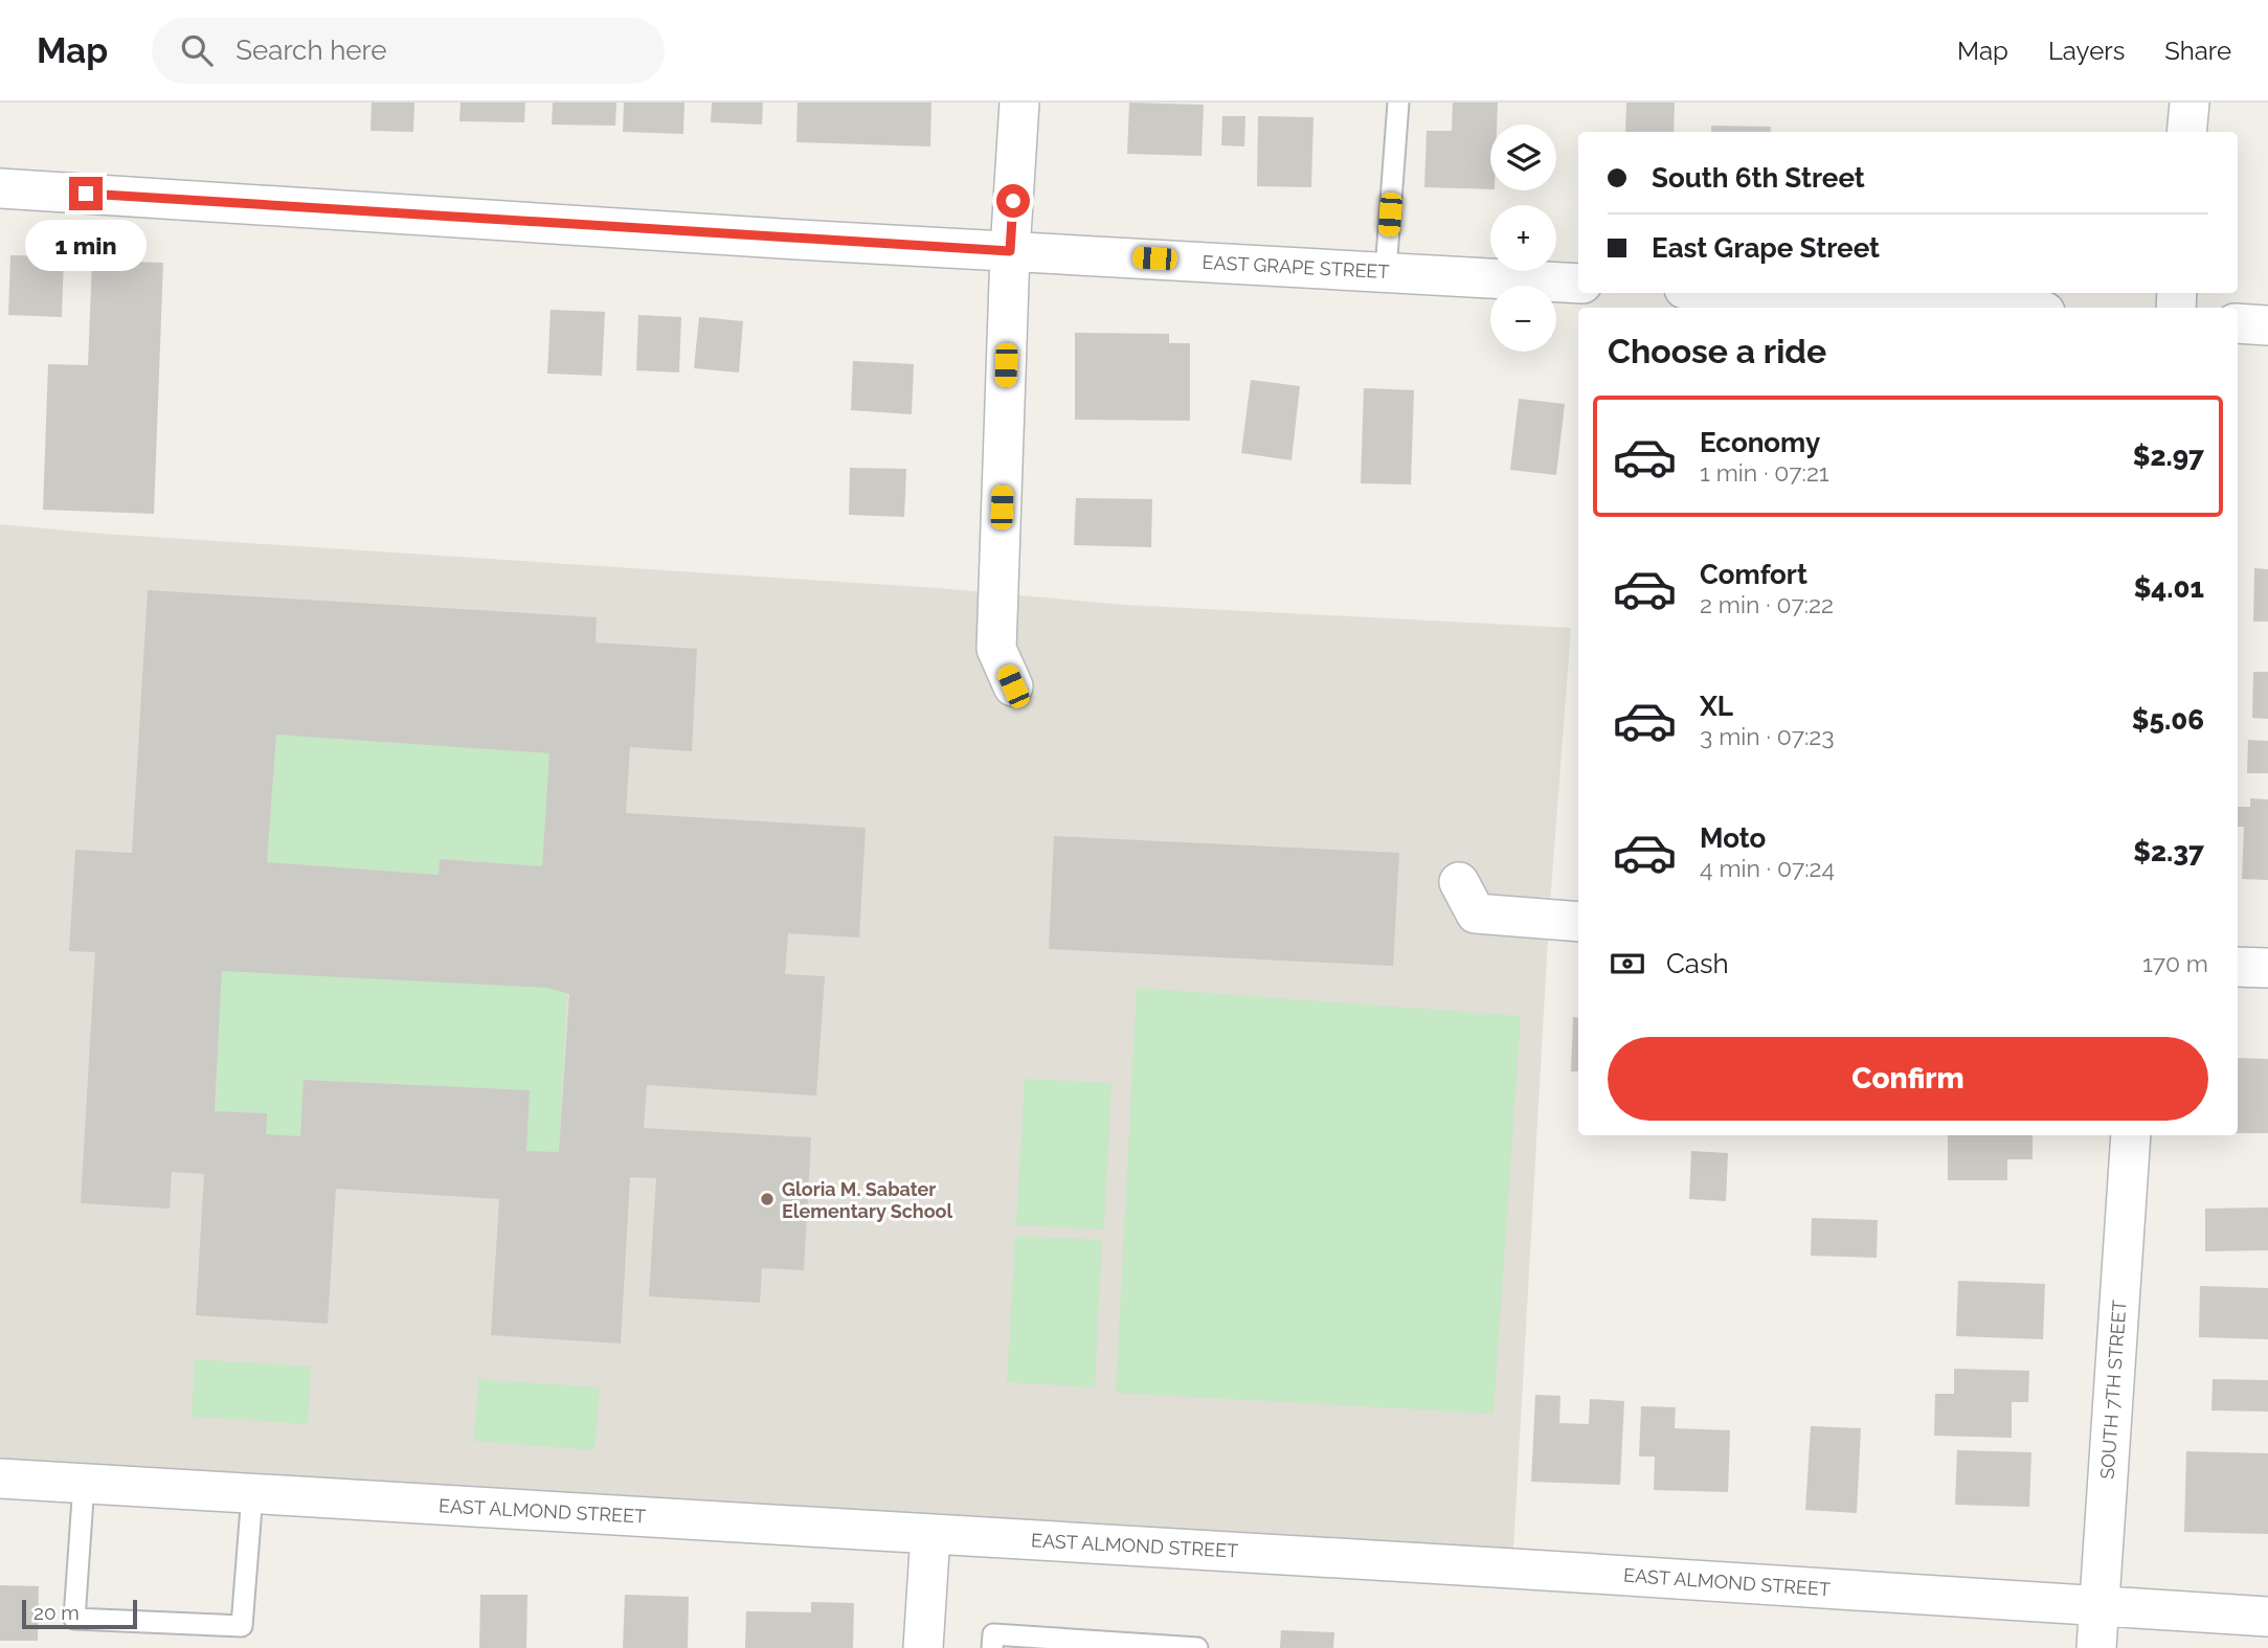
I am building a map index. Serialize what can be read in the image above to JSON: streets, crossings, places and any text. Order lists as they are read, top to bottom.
{
  "streets": {
    "street": ["EAST GRAPE STREET", "SOUTH 7TH STREET", "EAST ALMOND STREET"]
  },
  "crossings": [
    ["SOUTH 7TH STREET", "EAST ALMOND STREET"]
  ],
  "places": ["Gloria M. Sabater Elementary School"],
  "scale_bar": "20 m",
  "page": {
    "header": "Map",
    "search": "Search here",
    "nav": ["Map", "Layers", "Share"],
    "map_buttons": ["+", "−"],
    "banner": ["South 6th Street", "East Grape Street"],
    "bubble": "1 min",
    "heading": "Choose a ride",
    "list": [
      {
        "name": "Economy",
        "note": "1 min · 07:21",
        "value": "$2.97"
      },
      {
        "name": "Comfort",
        "note": "2 min · 07:22",
        "value": "$4.01"
      },
      {
        "name": "XL",
        "note": "3 min · 07:23",
        "value": "$5.06"
      },
      {
        "name": "Moto",
        "note": "4 min · 07:24",
        "value": "$2.37"
      }
    ],
    "pay": ["Cash", "170 m"],
    "buttons": "Confirm",
    "scale": "20 m"
  }
}
